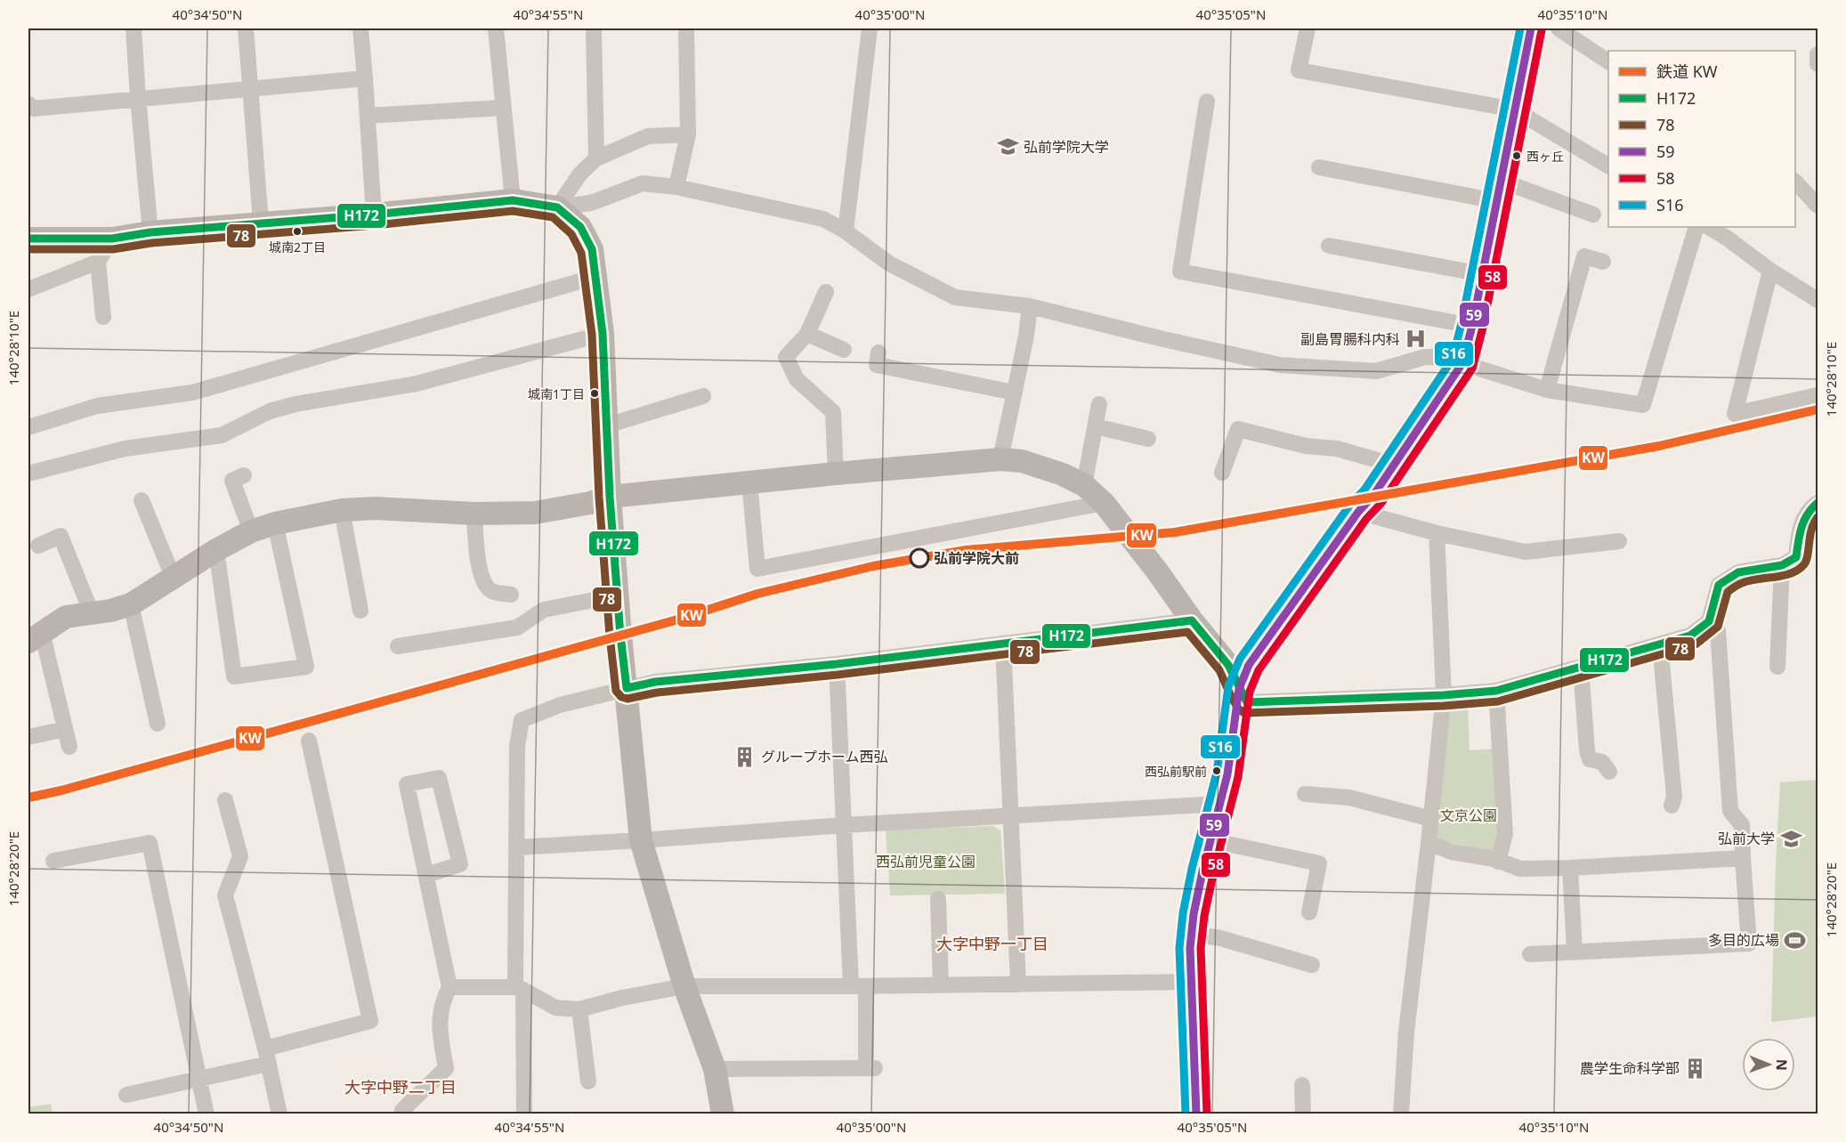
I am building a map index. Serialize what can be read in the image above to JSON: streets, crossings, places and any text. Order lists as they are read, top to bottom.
{
  "districts": ["大字中野一丁目", "大字中野二丁目"],
  "parks": ["文京公園", "西弘前児童公園"],
  "places": {
    "school or university": ["弘前学院大学", "弘前大学"],
    "other": [
      "西ヶ丘",
      "城南2丁目",
      "城南1丁目",
      "弘前学院大前",
      "西弘前駅前"
    ],
    "hospital": ["副島胃腸科内科"],
    "building": ["グループホーム西弘", "農学生命科学部"],
    "sports": ["多目的広場"]
  },
  "lines": [
    "transit line 59",
    "transit line S16",
    "transit line 58",
    "transit line H172",
    "transit line 78",
    "rail line KW"
  ],
  "legend": [
    "鉄道 KW",
    "H172",
    "78",
    "59",
    "58",
    "S16"
  ],
  "north": "right",
  "coordinates": [
    "40°34'50\"N",
    "40°34'55\"N",
    "40°35'00\"N",
    "40°35'05\"N",
    "40°35'10\"N",
    "140°28'10\"E",
    "140°28'20\"E"
  ]
}
